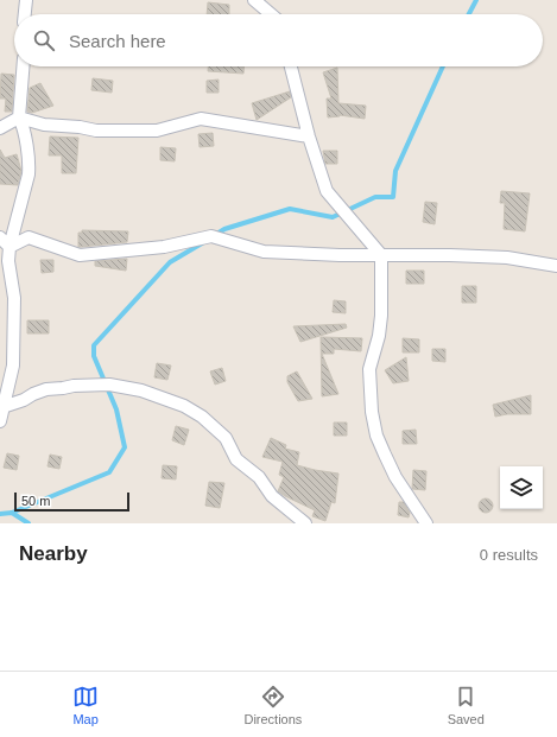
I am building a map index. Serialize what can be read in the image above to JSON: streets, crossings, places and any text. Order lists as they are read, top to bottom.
{
  "scale_bar": "50 m",
  "page": {
    "search": "Search here",
    "scale": "50 m",
    "heading": ["Nearby", "0 results"],
    "nav": ["Map", "Directions", "Saved"]
  }
}
